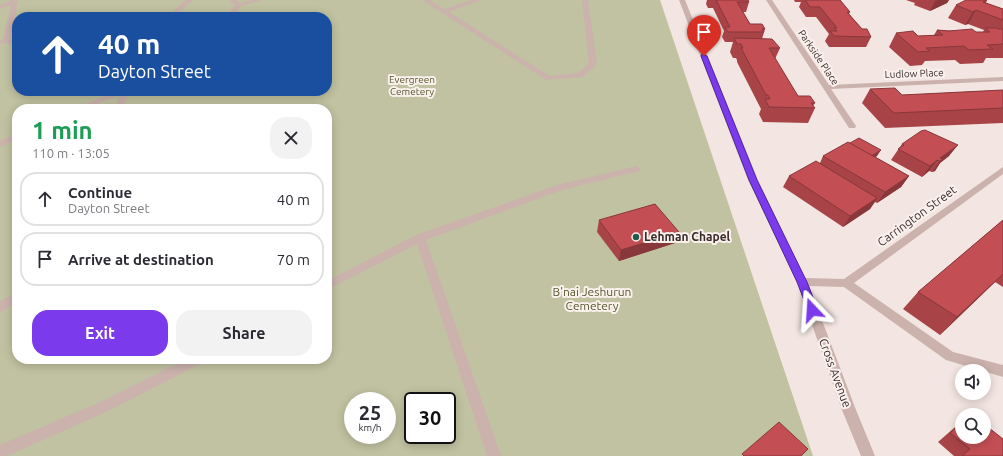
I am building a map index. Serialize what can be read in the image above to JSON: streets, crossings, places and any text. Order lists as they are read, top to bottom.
{
  "streets": {
    "street": [
      "Parkside Place",
      "Ludlow Place",
      "Carrington Street",
      "Cross Avenue"
    ]
  },
  "crossings": [
    ["Parkside Place", "Ludlow Place"]
  ],
  "parks": ["Evergreen Cemetery", "B'nai Jeshurun Cemetery"],
  "places": ["Lehman Chapel"],
  "page": {
    "turn": ["40 m", "Dayton Street"],
    "heading": ["1 min", "110 m · 13:05"],
    "list": [
      {
        "name": "Continue",
        "note": "Dayton Street",
        "value": "40 m"
      },
      {
        "name": "Arrive at destination",
        "value": "70 m"
      }
    ],
    "buttons": ["Exit", "Share"],
    "speed": "25 km/h",
    "limit": "30"
  }
}
